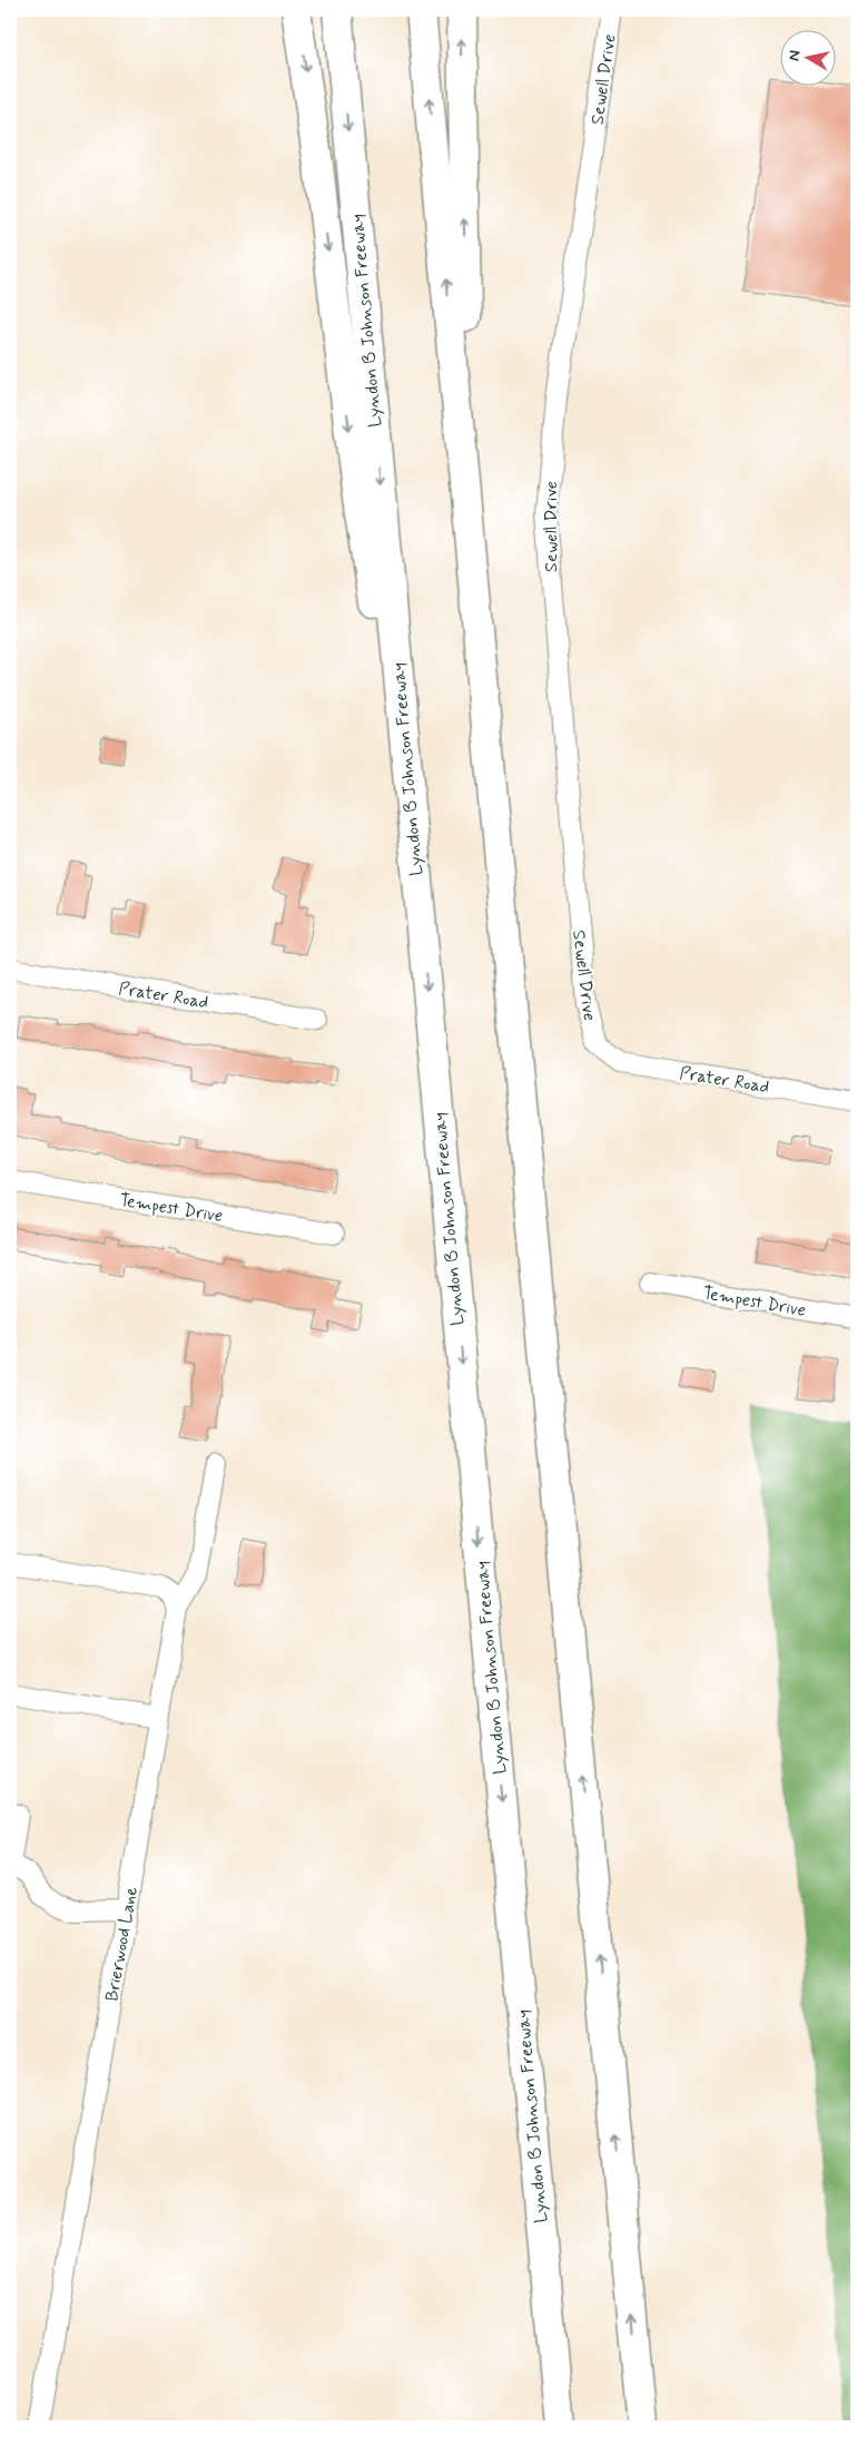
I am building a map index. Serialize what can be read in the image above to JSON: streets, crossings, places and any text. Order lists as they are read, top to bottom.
{
  "streets": {
    "highway": ["Lyndon B Johnson Freeway"],
    "street": [
      "Sewell Drive",
      "Prater Road",
      "Tempest Drive",
      "Brierwood Lane"
    ]
  },
  "crossings": [
    ["Sewell Drive", "Prater Road"]
  ],
  "north": "left"
}
